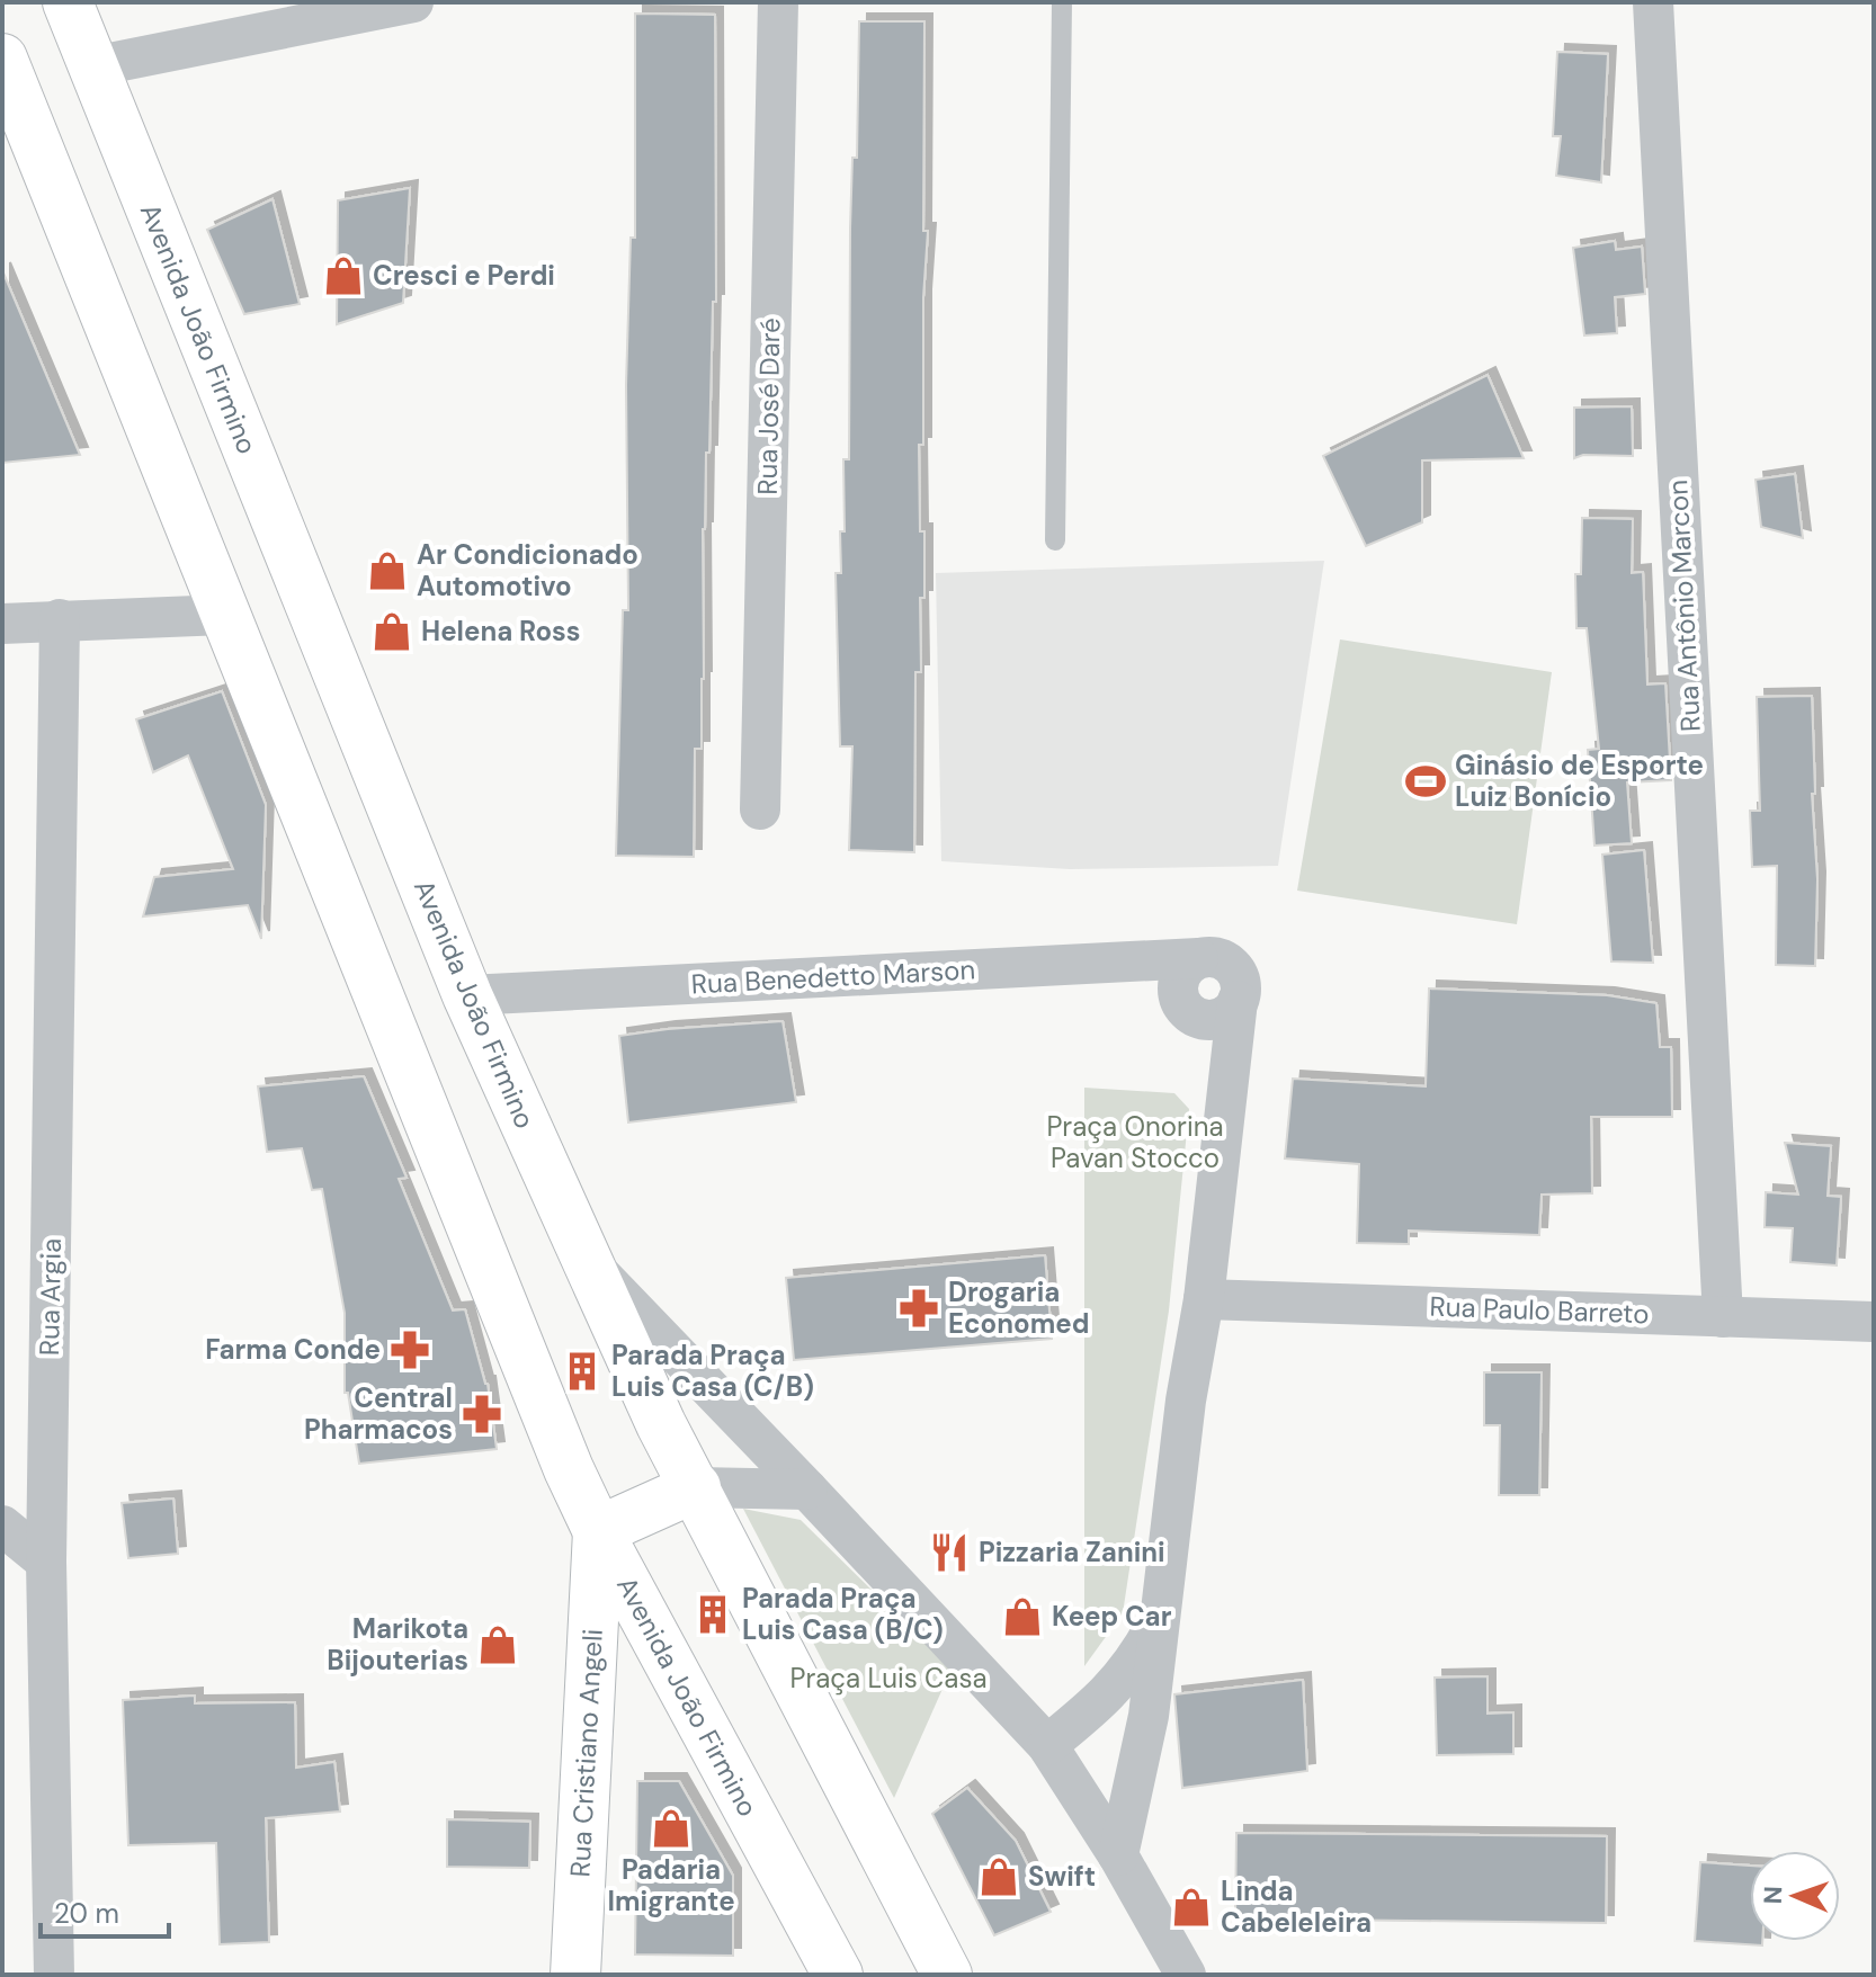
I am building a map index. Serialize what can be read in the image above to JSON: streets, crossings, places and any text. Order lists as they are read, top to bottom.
{
  "streets": {
    "main road": ["Avenida João Firmino", "Rua Cristiano Angeli"],
    "street": [
      "Rua José Daré",
      "Rua Antônio Marcon",
      "Rua Benedetto Marson",
      "Rua Argia",
      "Rua Paulo Barreto"
    ]
  },
  "crossings": [
    ["Avenida João Firmino", "Rua Benedetto Marson"],
    ["Avenida João Firmino", "Rua Cristiano Angeli"],
    ["Rua Antônio Marcon", "Rua Paulo Barreto"],
    ["Rua Benedetto Marson", "Rua Paulo Barreto"]
  ],
  "parks": ["Praça Onorina Pavan Stocco", "Praça Luis Casa"],
  "places": {
    "shop": [
      "Cresci e Perdi",
      "Ar Condicionado Automotivo",
      "Helena Ross",
      "Keep Car",
      "Marikota Bijouterias",
      "Padaria Imigrante",
      "Swift",
      "Linda Cabeleleira"
    ],
    "sports": ["Ginásio de Esporte Luiz Bonício"],
    "pharmacy": ["Drogaria Economed", "Farma Conde", "Central Pharmacos"],
    "building": ["Parada Praça Luis Casa (C/B)", "Parada Praça Luis Casa (B/C)"],
    "restaurant": ["Pizzaria Zanini"]
  },
  "scale_bar": "20 m",
  "north": "left"
}
